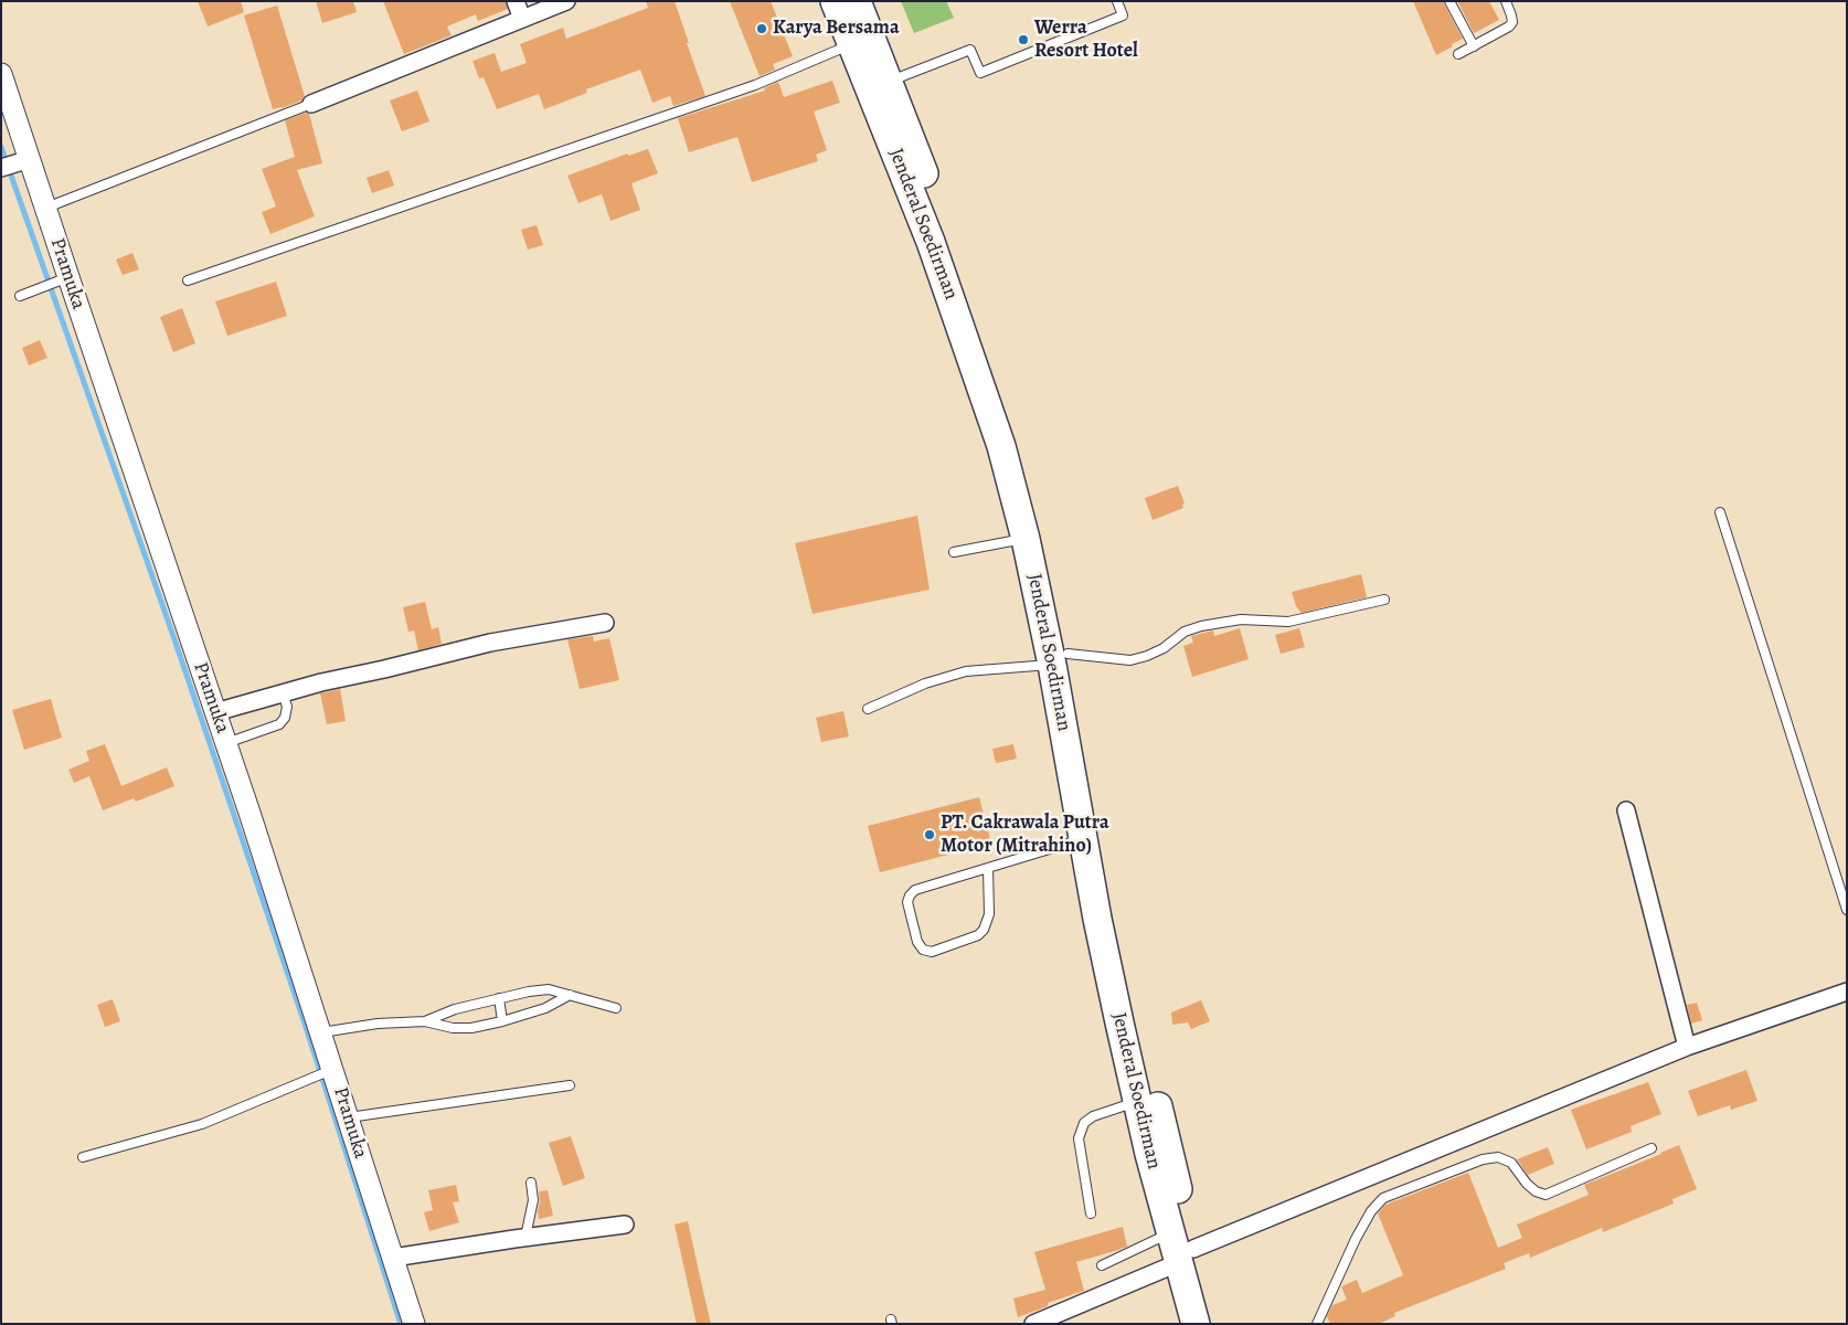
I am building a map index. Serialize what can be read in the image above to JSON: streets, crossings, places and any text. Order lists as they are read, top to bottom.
{
  "streets": {
    "highway": ["Jenderal Soedirman"],
    "street": ["Pramuka"]
  },
  "places": ["Karya Bersama", "Werra Resort Hotel", "PT. Cakrawala Putra Motor (Mitrahino)"]
}
